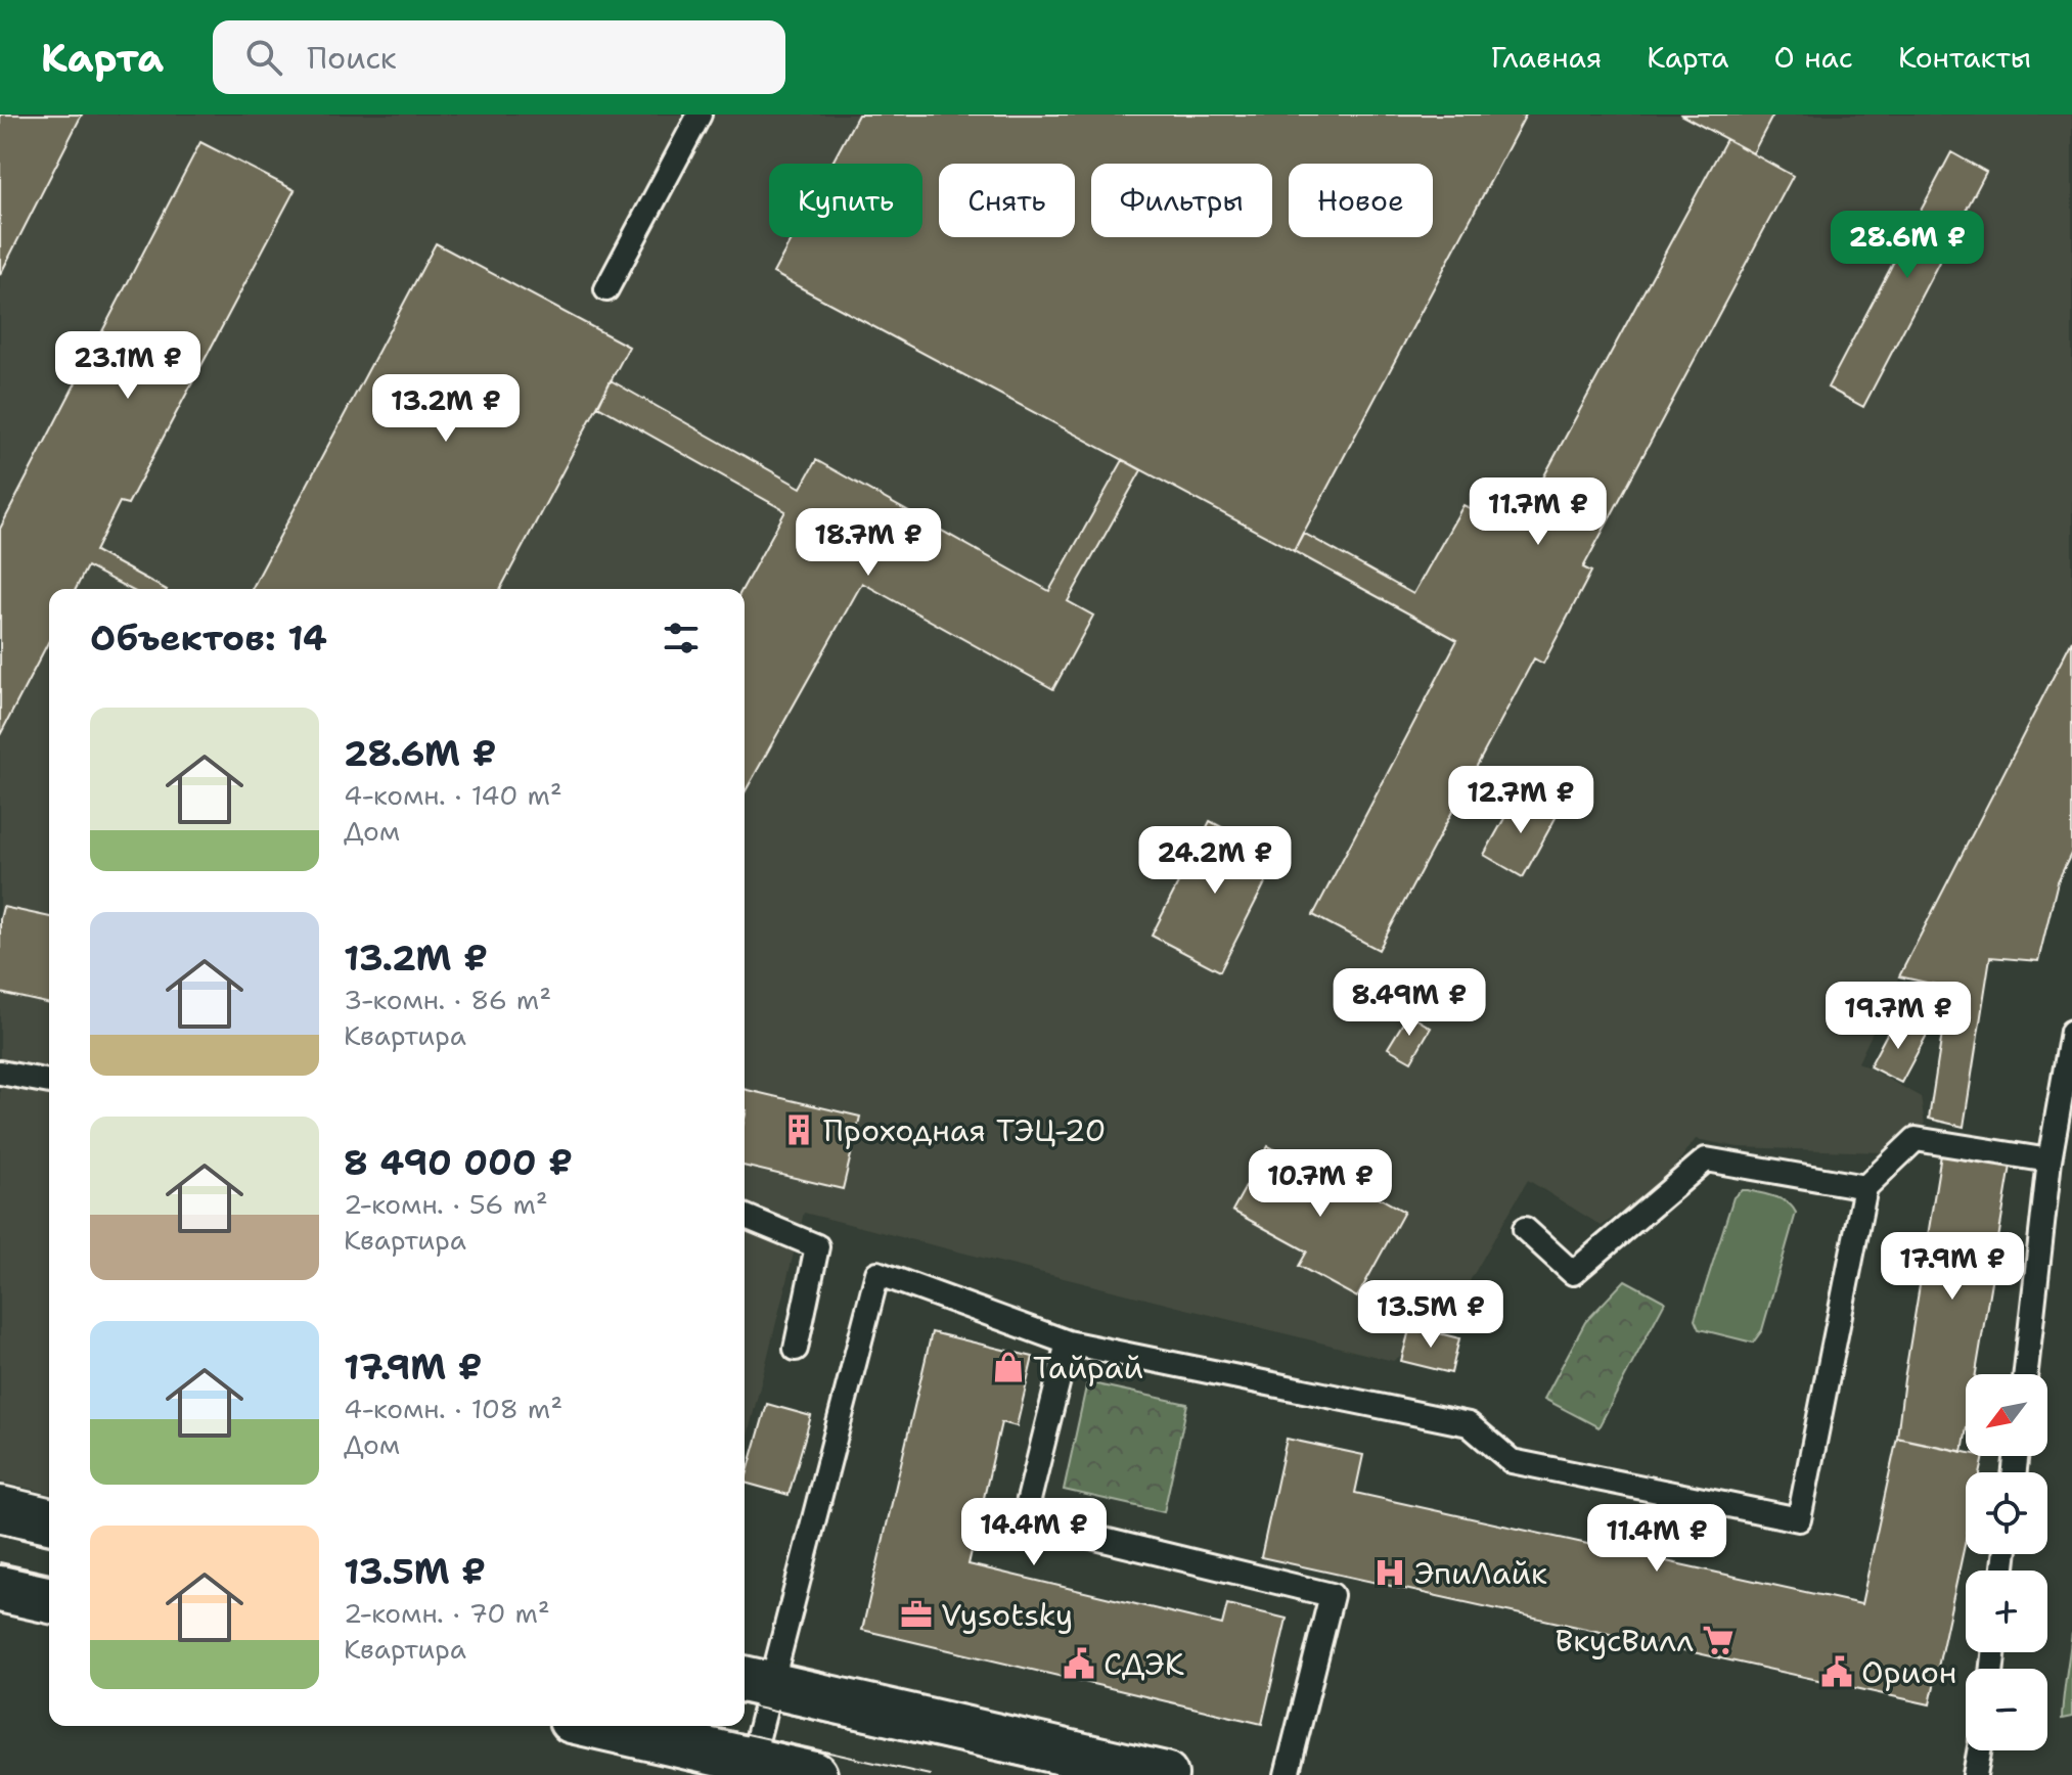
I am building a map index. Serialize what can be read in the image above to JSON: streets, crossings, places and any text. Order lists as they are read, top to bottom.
{
  "places": {
    "building": ["Проходная ТЭЦ-20"],
    "shop": ["Тайрай"],
    "hospital": ["ЭпиЛайк"],
    "office": ["Vysotsky"],
    "supermarket": ["ВкусВилл"],
    "public building": ["СДЭК", "Орион"]
  },
  "north": "bottom left",
  "page": {
    "header": "Карта",
    "search": "Поиск",
    "nav": [
      "Главная",
      "Карта",
      "О нас",
      "Контакты"
    ],
    "chip": [
      "Купить",
      "Снять",
      "Фильтры",
      "Новое"
    ],
    "price": [
      "28.6M ₽",
      "23.1M ₽",
      "13.2M ₽",
      "11.7M ₽",
      "18.7M ₽",
      "12.7M ₽",
      "24.2M ₽",
      "8.49M ₽",
      "19.7M ₽",
      "10.7M ₽",
      "17.9M ₽",
      "13.5M ₽",
      "14.4M ₽",
      "11.4M ₽"
    ],
    "heading": "Объектов: 14",
    "list": [
      {
        "name": "28.6M ₽",
        "note": "4-комн. · 140 m² · Дом"
      },
      {
        "name": "13.2M ₽",
        "note": "3-комн. · 86 m² · Квартира"
      },
      {
        "name": "8 490 000 ₽",
        "note": "2-комн. · 56 m² · Квартира"
      },
      {
        "name": "17.9M ₽",
        "note": "4-комн. · 108 m² · Дом"
      },
      {
        "name": "13.5M ₽",
        "note": "2-комн. · 70 m² · Квартира"
      }
    ],
    "map_buttons": ["+", "−"]
  }
}
